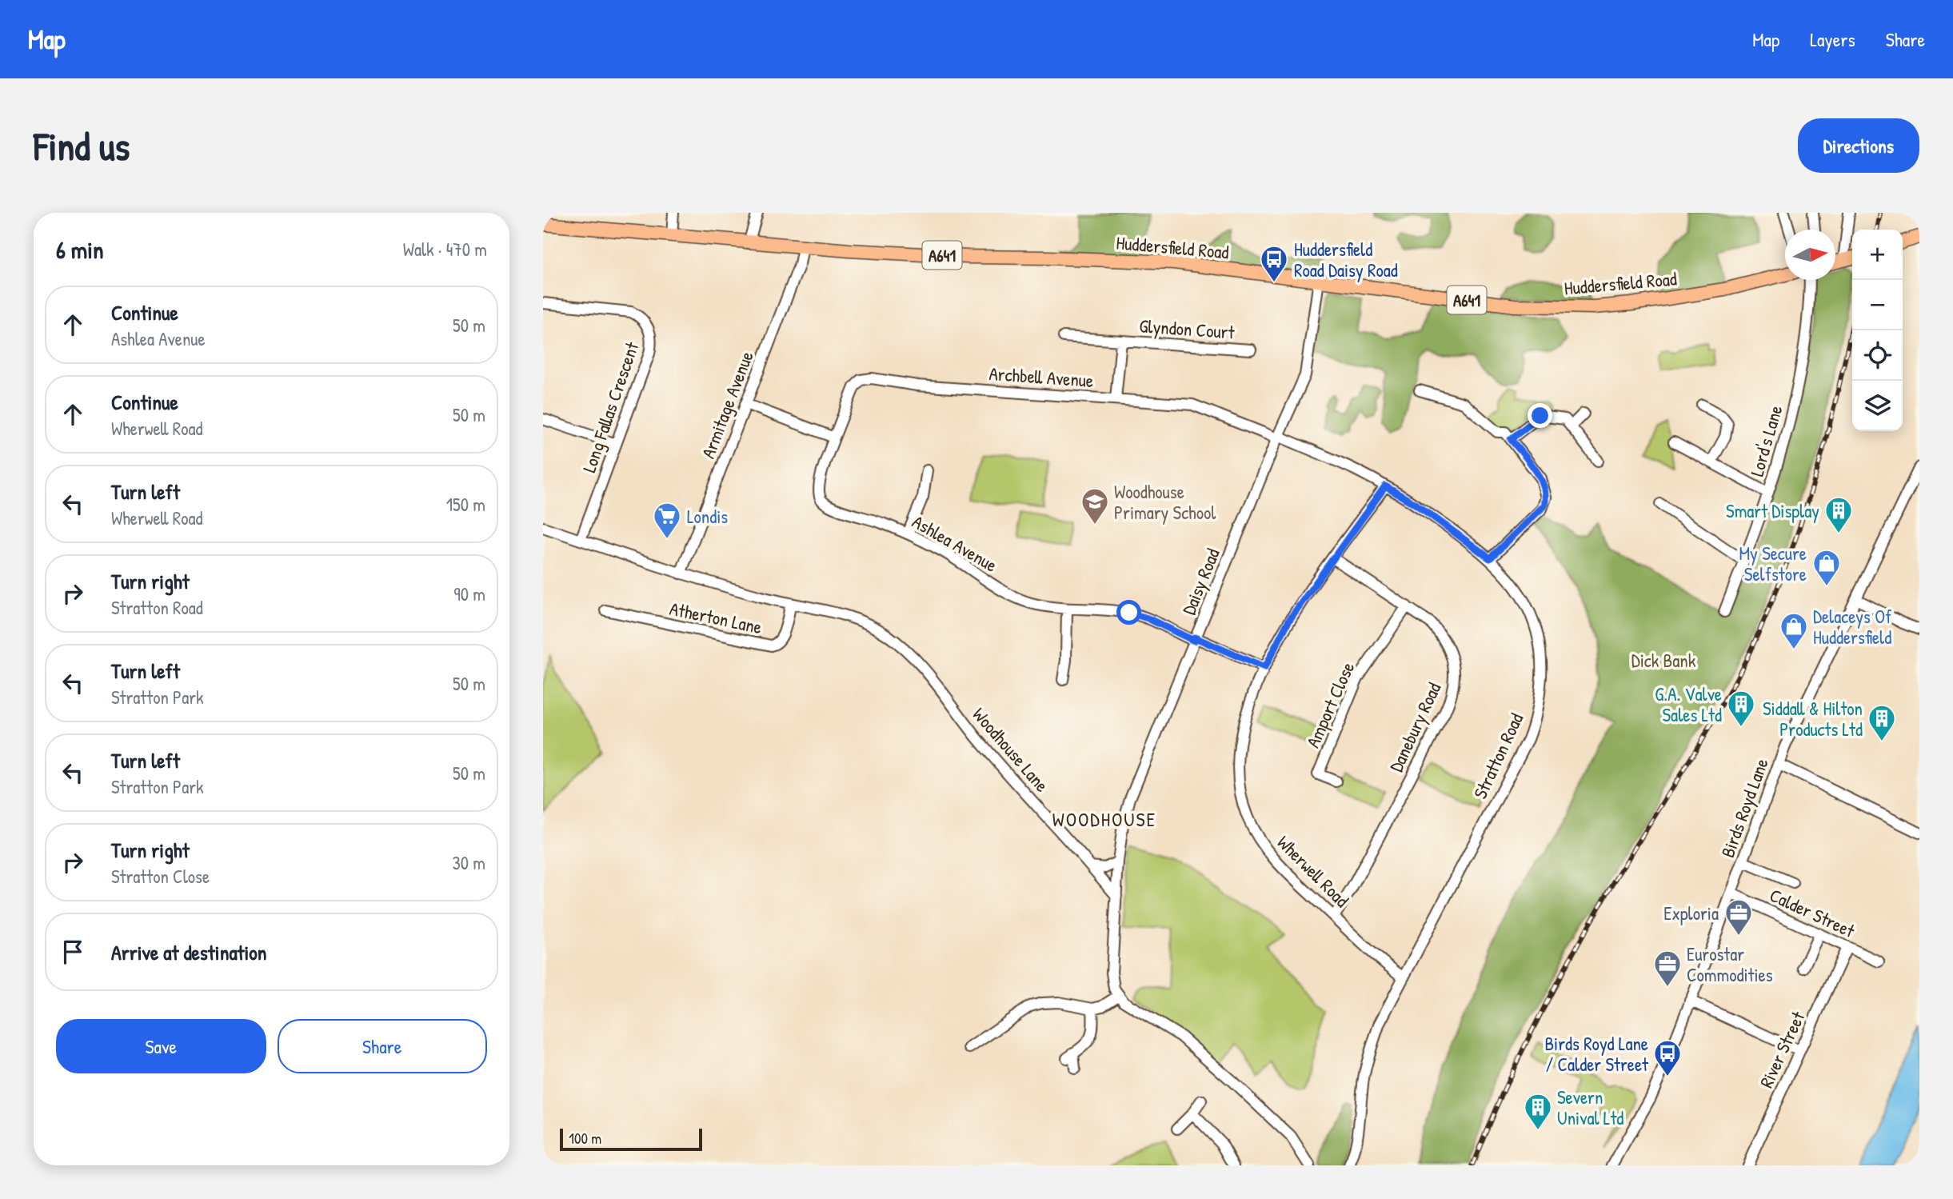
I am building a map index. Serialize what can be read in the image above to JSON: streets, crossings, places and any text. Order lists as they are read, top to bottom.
{
  "streets": {
    "main road": ["Huddersfield Road", "A641"],
    "street": [
      "Glyndon Court",
      "Archbell Avenue",
      "Armitage Avenue",
      "Long Fallas Crescent",
      "Lord's Lane",
      "Ashlea Avenue",
      "Daisy Road",
      "Atherton Lane",
      "Amport Close",
      "Danebury Road",
      "Woodhouse Lane",
      "Stratton Road",
      "Birds Royd Lane",
      "Wherwell Road",
      "Calder Street",
      "River Street"
    ]
  },
  "crossings": [
    ["Huddersfield Road", "Armitage Avenue"],
    ["Huddersfield Road", "Daisy Road"],
    ["Glyndon Court", "Archbell Avenue"],
    ["Archbell Avenue", "Ashlea Avenue"],
    ["Archbell Avenue", "Daisy Road"],
    ["Archbell Avenue", "Stratton Road"],
    ["Armitage Avenue", "Woodhouse Lane"],
    ["Long Fallas Crescent", "Woodhouse Lane"],
    ["Ashlea Avenue", "Daisy Road"],
    ["Daisy Road", "Stratton Road"],
    ["Atherton Lane", "Woodhouse Lane"],
    ["Amport Close", "Danebury Road"],
    ["Danebury Road", "Wherwell Road"],
    ["Stratton Road", "Wherwell Road"],
    ["Birds Royd Lane", "Calder Street"],
    ["Calder Street", "River Street"]
  ],
  "districts": ["WOODHOUSE"],
  "parks": ["Dick Bank"],
  "places": {
    "bus stop": ["Huddersfield Road Daisy Road", "Birds Royd Lane / Calder Street"],
    "school or university": ["Woodhouse Primary School"],
    "building": [
      "Smart Display",
      "G.A. Valve Sales Ltd",
      "Siddall & Hilton Products Ltd",
      "Severn Unival Ltd"
    ],
    "supermarket": ["Londis"],
    "shop": ["My Secure Selfstore", "Delaceys Of Huddersfield"],
    "office": ["Exploria", "Eurostar Commodities"]
  },
  "scale_bar": "100 m",
  "north": "right",
  "page": {
    "header": "Map",
    "nav": ["Map", "Layers", "Share"],
    "buttons": [
      "Directions",
      ["Save", "Share"]
    ],
    "title": "Find us",
    "heading": ["6 min", "Walk · 470 m"],
    "map_buttons": ["+", "−"],
    "list": [
      ["Continue", "Ashlea Avenue", "50 m"],
      ["Continue", "Wherwell Road", "50 m"],
      ["Turn left", "Wherwell Road", "150 m"],
      ["Turn right", "Stratton Road", "90 m"],
      ["Turn left", "Stratton Park", "50 m"],
      ["Turn left", "Stratton Park", "50 m"],
      ["Turn right", "Stratton Close", "30 m"],
      "Arrive at destination"
    ],
    "scale": "100 m"
  }
}
